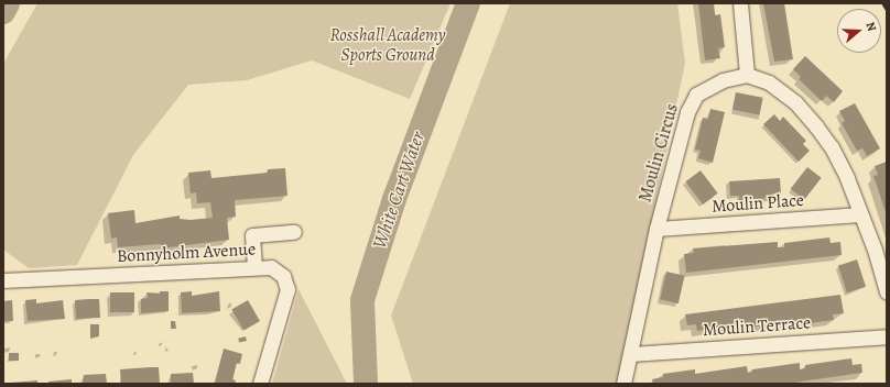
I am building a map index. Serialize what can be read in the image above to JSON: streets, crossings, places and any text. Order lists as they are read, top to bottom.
{
  "streets": {
    "street": [
      "Moulin Circus",
      "Moulin Place",
      "Bonnyholm Avenue",
      "Moulin Terrace"
    ]
  },
  "crossings": [
    ["Moulin Circus", "Moulin Place"],
    ["Moulin Circus", "Moulin Terrace"]
  ],
  "water": ["White Cart Water"],
  "parks": ["Rosshall Academy Sports Ground"],
  "north": "right"
}
